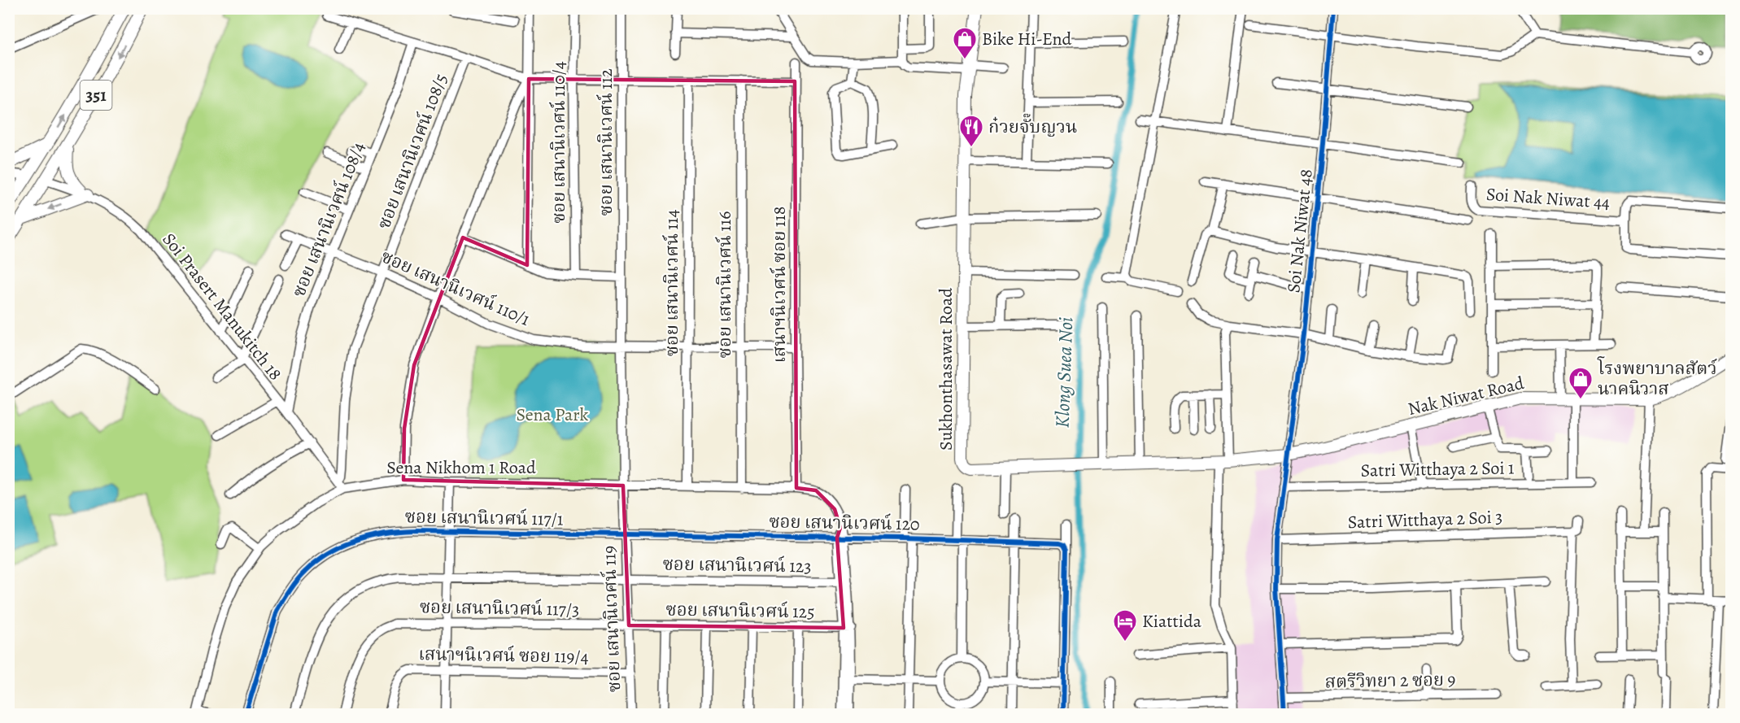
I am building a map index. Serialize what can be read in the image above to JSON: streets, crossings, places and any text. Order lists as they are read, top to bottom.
{
  "streets": {
    "main road": ["351", "Sukhonthasawat Road", "Nak Niwat Road"],
    "street": [
      "ซอย เสนานิเวศน์ 110/4",
      "ซอย เสนานิเวศน์ 112",
      "ซอย เสนานิเวศน์ 108/5",
      "Soi Nak Niwat 44",
      "ซอย เสนานิเวศน์ 108/4",
      "Soi Nak Niwat 48",
      "ซอย เสนานิเวศน์ 114",
      "ซอย เสนานิเวศน์ 116",
      "เสนาฯนิเวศน์ ซอย 118",
      "ซอย เสนานิเวศน์ 110/1",
      "Soi Prasert Manukitch 18",
      "Sena Nikhom 1 Road",
      "Satri Witthaya 2 Soi 1",
      "ซอย เสนานิเวศน์ 117/1",
      "Satri Witthaya 2 Soi 3",
      "ซอย เสนานิเวศน์ 120",
      "ซอย เสนานิเวศน์ 123",
      "ซอย เสนานิเวศน์ 117/3",
      "ซอย เสนานิเวศน์ 125",
      "ซอย เสนานิเวศน์ 119",
      "เสนาฯนิเวศน์ ซอย 119/4",
      "สตรีวิทยา 2 ซอย 9"
    ]
  },
  "crossings": [
    ["351", "Soi Prasert Manukitch 18"],
    ["ซอย เสนานิเวศน์ 110/4", "ซอย เสนานิเวศน์ 108/5"],
    ["ซอย เสนานิเวศน์ 112", "ซอย เสนานิเวศน์ 108/5"],
    ["ซอย เสนานิเวศน์ 112", "ซอย เสนานิเวศน์ 110/1"],
    ["ซอย เสนานิเวศน์ 112", "ซอย เสนานิเวศน์ 119"],
    ["ซอย เสนานิเวศน์ 108/5", "ซอย เสนานิเวศน์ 108/4"],
    ["ซอย เสนานิเวศน์ 108/5", "ซอย เสนานิเวศน์ 114"],
    ["ซอย เสนานิเวศน์ 108/5", "ซอย เสนานิเวศน์ 116"],
    ["ซอย เสนานิเวศน์ 108/5", "เสนาฯนิเวศน์ ซอย 118"],
    ["ซอย เสนานิเวศน์ 108/5", "ซอย เสนานิเวศน์ 110/1"],
    ["ซอย เสนานิเวศน์ 108/5", "Soi Prasert Manukitch 18"],
    ["ซอย เสนานิเวศน์ 108/5", "Sena Nikhom 1 Road"],
    ["ซอย เสนานิเวศน์ 108/4", "ซอย เสนานิเวศน์ 110/1"],
    ["ซอย เสนานิเวศน์ 108/4", "Soi Prasert Manukitch 18"],
    ["Soi Nak Niwat 48", "Sukhonthasawat Road"],
    ["Soi Nak Niwat 48", "Nak Niwat Road"],
    ["Soi Nak Niwat 48", "Satri Witthaya 2 Soi 1"],
    ["Soi Nak Niwat 48", "Satri Witthaya 2 Soi 3"],
    ["Soi Nak Niwat 48", "สตรีวิทยา 2 ซอย 9"],
    ["ซอย เสนานิเวศน์ 114", "ซอย เสนานิเวศน์ 110/1"],
    ["ซอย เสนานิเวศน์ 114", "Sena Nikhom 1 Road"],
    ["ซอย เสนานิเวศน์ 116", "ซอย เสนานิเวศน์ 110/1"],
    ["ซอย เสนานิเวศน์ 116", "Sena Nikhom 1 Road"],
    ["เสนาฯนิเวศน์ ซอย 118", "ซอย เสนานิเวศน์ 110/1"],
    ["เสนาฯนิเวศน์ ซอย 118", "Sena Nikhom 1 Road"],
    ["Soi Prasert Manukitch 18", "Sena Nikhom 1 Road"],
    ["Sukhonthasawat Road", "Nak Niwat Road"],
    ["Sena Nikhom 1 Road", "ซอย เสนานิเวศน์ 120"],
    ["Sena Nikhom 1 Road", "ซอย เสนานิเวศน์ 123"],
    ["Sena Nikhom 1 Road", "ซอย เสนานิเวศน์ 125"],
    ["Sena Nikhom 1 Road", "ซอย เสนานิเวศน์ 119"],
    ["ซอย เสนานิเวศน์ 117/1", "ซอย เสนานิเวศน์ 120"],
    ["ซอย เสนานิเวศน์ 117/1", "ซอย เสนานิเวศน์ 119"],
    ["ซอย เสนานิเวศน์ 120", "ซอย เสนานิเวศน์ 119"],
    ["ซอย เสนานิเวศน์ 123", "ซอย เสนานิเวศน์ 119"],
    ["ซอย เสนานิเวศน์ 117/3", "ซอย เสนานิเวศน์ 125"],
    ["ซอย เสนานิเวศน์ 117/3", "ซอย เสนานิเวศน์ 119"],
    ["ซอย เสนานิเวศน์ 125", "ซอย เสนานิเวศน์ 119"],
    ["ซอย เสนานิเวศน์ 119", "เสนาฯนิเวศน์ ซอย 119/4"]
  ],
  "water": ["Klong Suea Noi"],
  "parks": ["Sena Park"],
  "places": {
    "shop": ["Bike Hi-End", "โรงพยาบาลสัตว์ นาคนิวาส"],
    "restaurant": ["ก๋วยจั๊บญวน"],
    "hotel": ["Kiattida"]
  }
}
